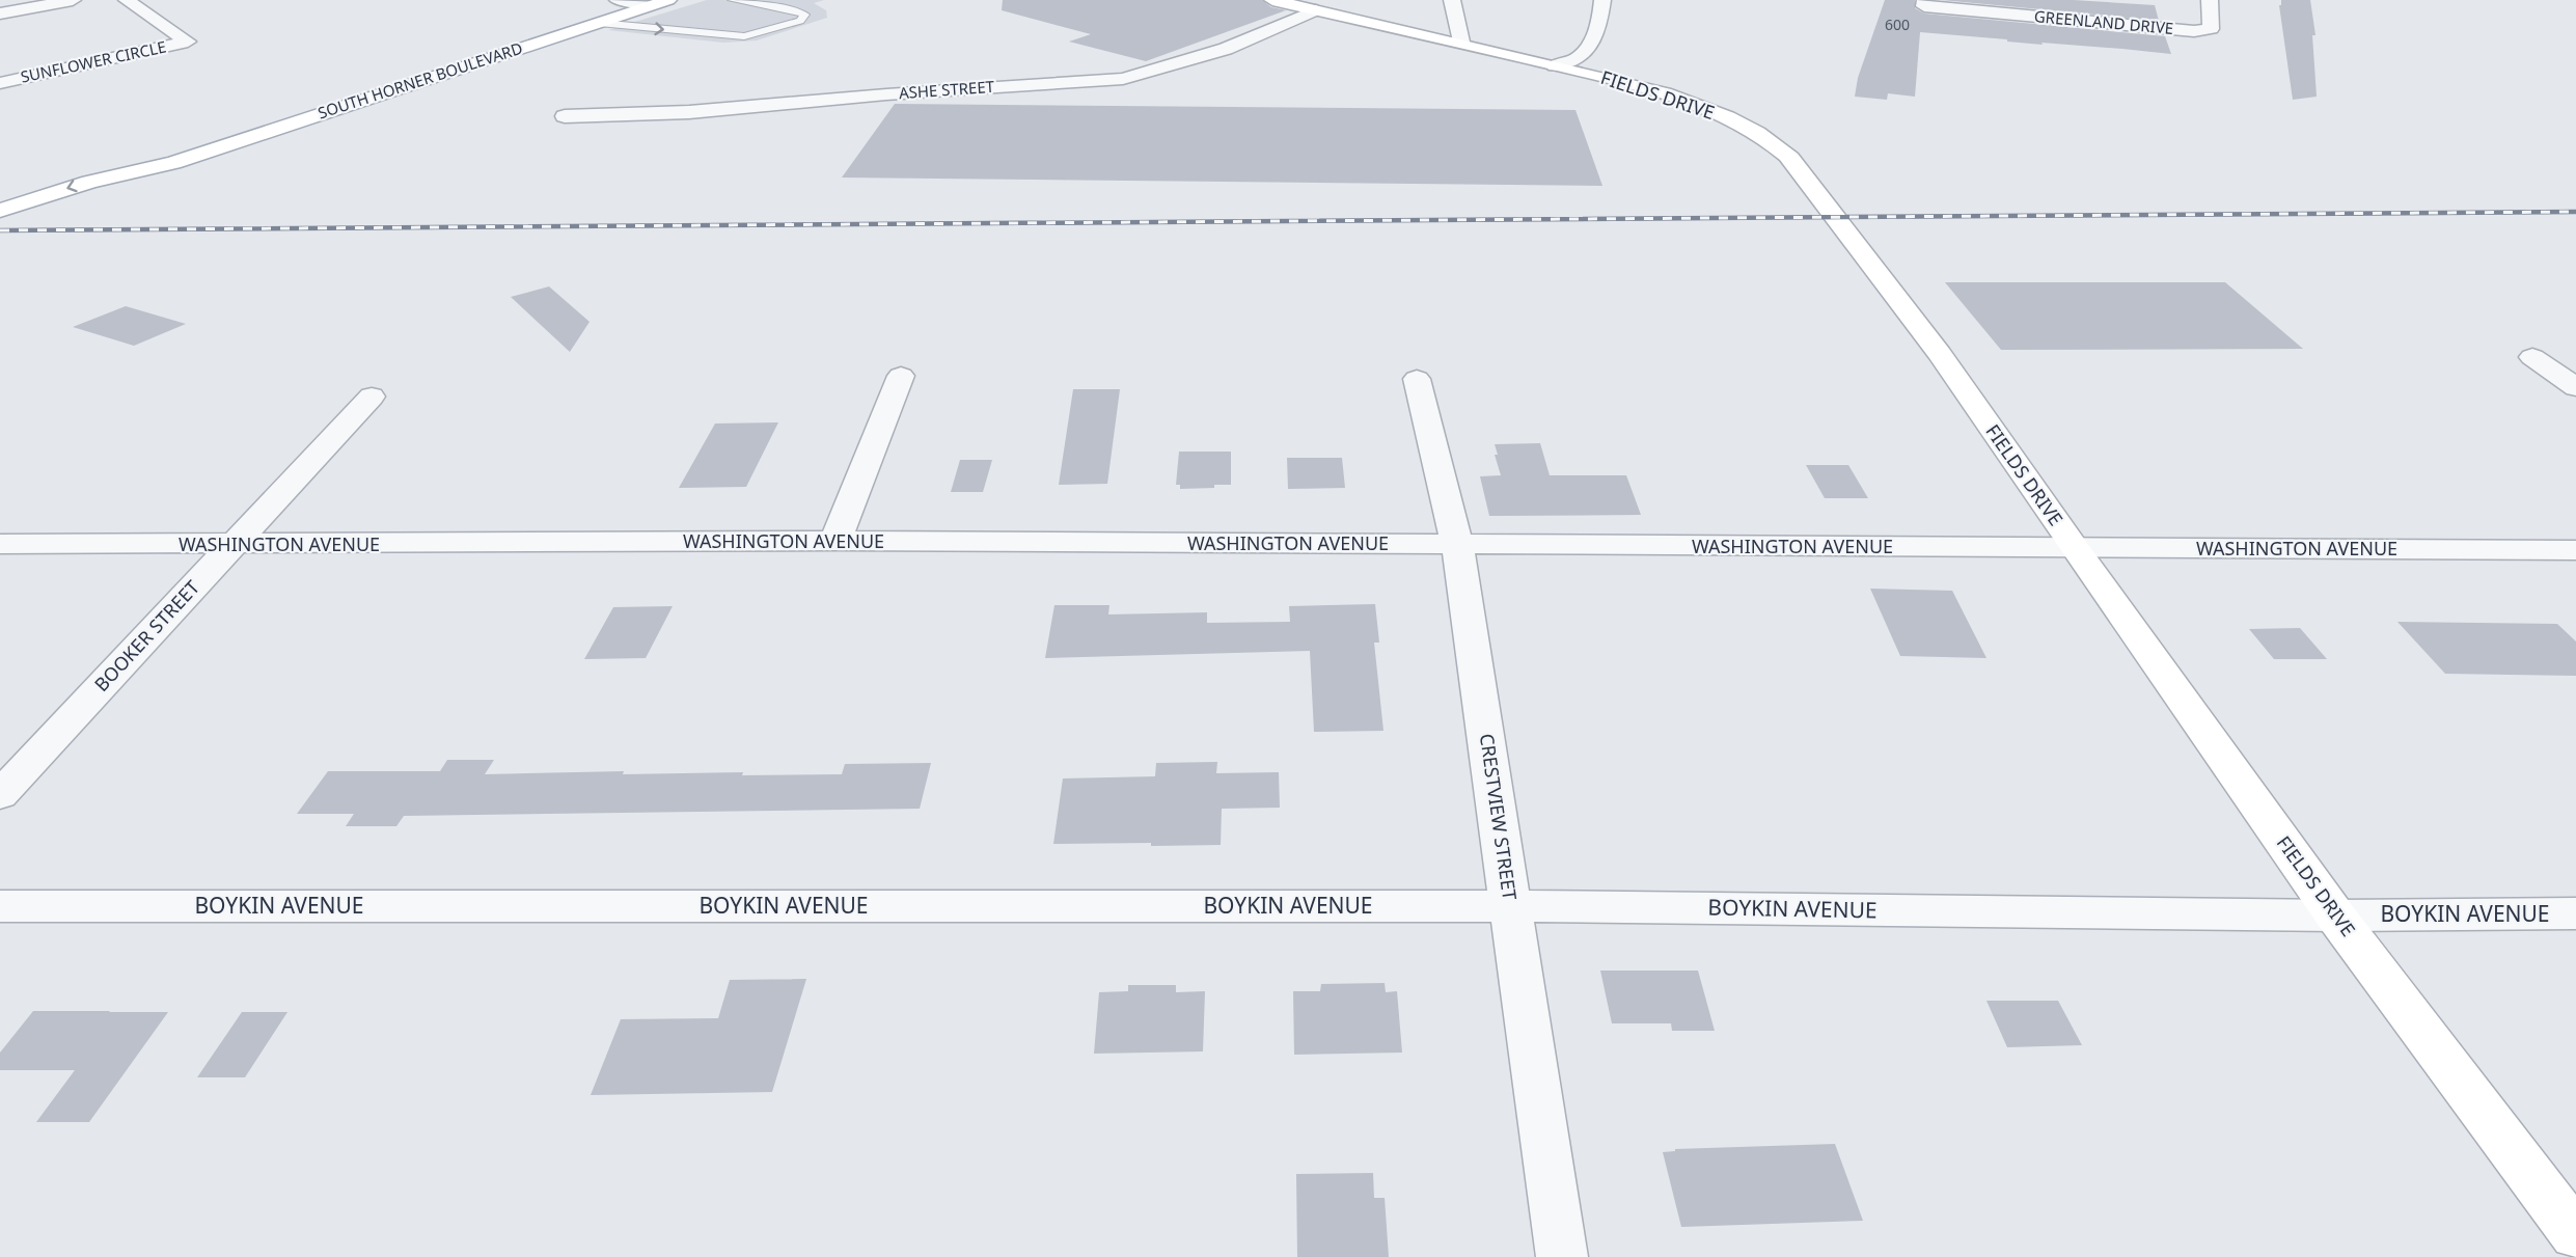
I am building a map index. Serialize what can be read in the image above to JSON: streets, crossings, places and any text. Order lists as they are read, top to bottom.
{
  "streets": {
    "street": [
      "GREENLAND DRIVE",
      "SUNFLOWER CIRCLE",
      "SOUTH HORNER BOULEVARD",
      "ASHE STREET",
      "FIELDS DRIVE",
      "WASHINGTON AVENUE",
      "BOOKER STREET",
      "CRESTVIEW STREET",
      "BOYKIN AVENUE"
    ]
  },
  "crossings": [
    ["ASHE STREET", "FIELDS DRIVE"],
    ["FIELDS DRIVE", "WASHINGTON AVENUE"],
    ["FIELDS DRIVE", "BOYKIN AVENUE"],
    ["WASHINGTON AVENUE", "BOOKER STREET"],
    ["WASHINGTON AVENUE", "CRESTVIEW STREET"],
    ["CRESTVIEW STREET", "BOYKIN AVENUE"]
  ],
  "house_numbers": ["600"]
}
